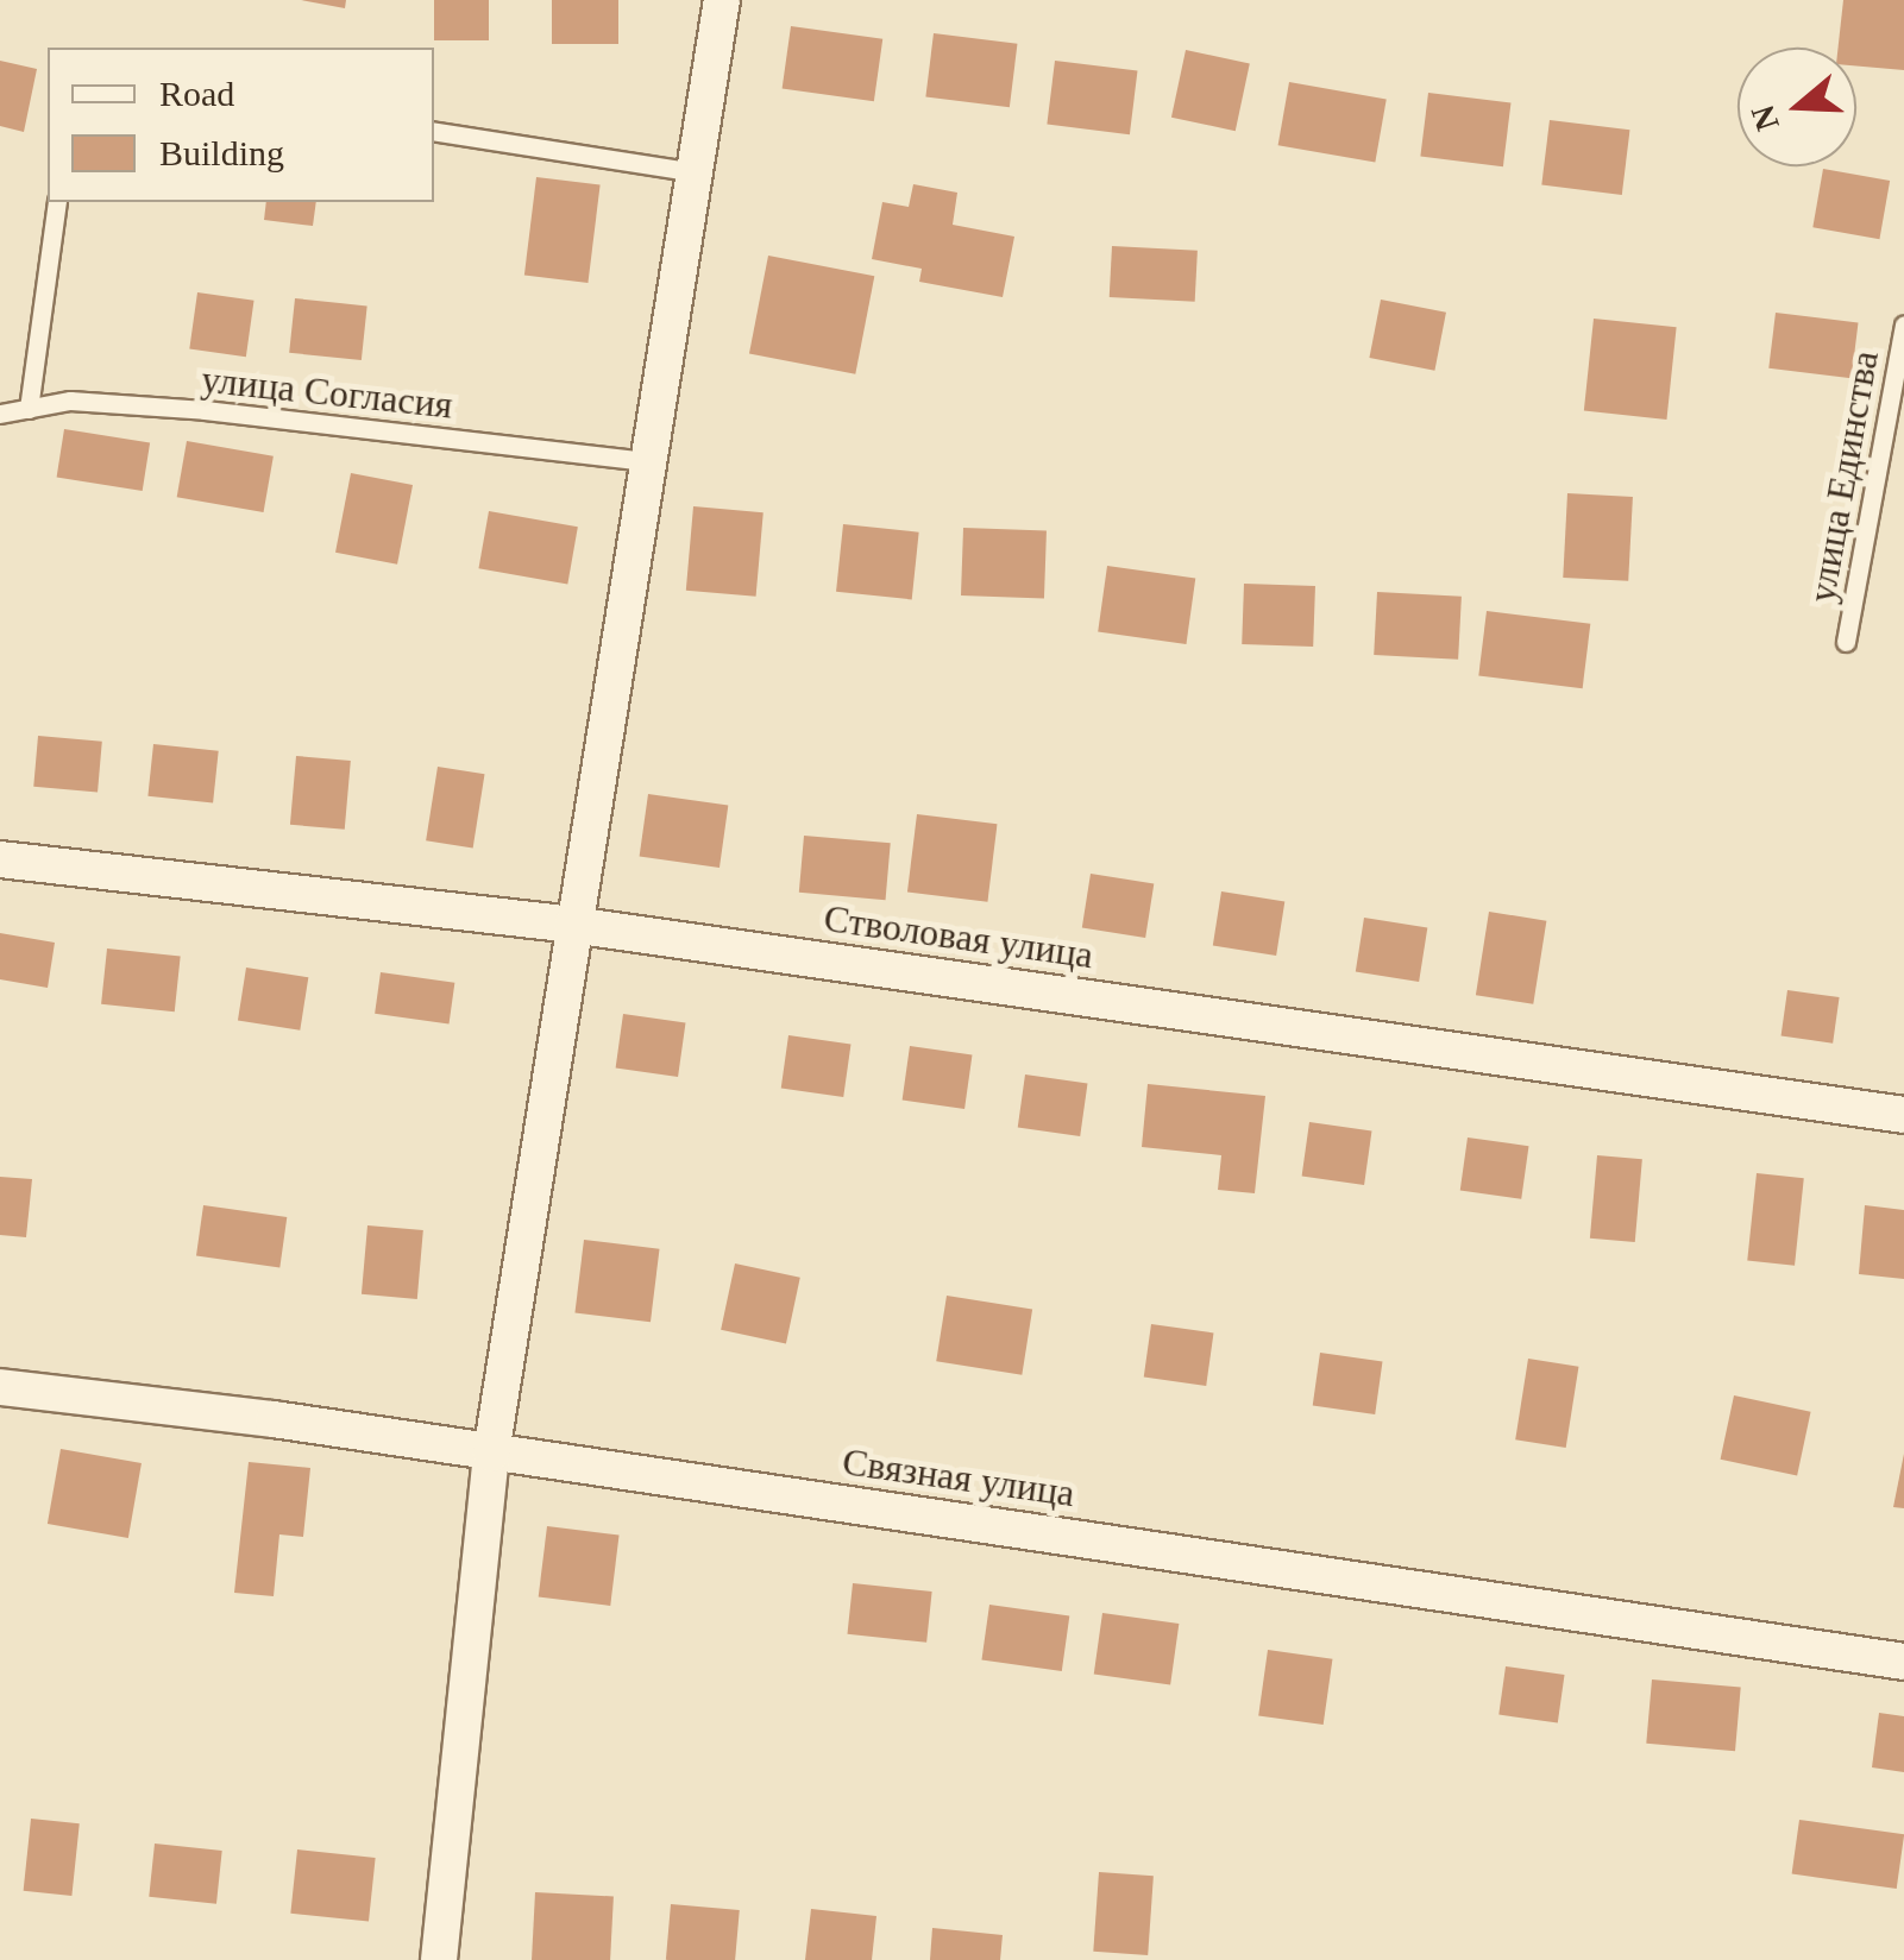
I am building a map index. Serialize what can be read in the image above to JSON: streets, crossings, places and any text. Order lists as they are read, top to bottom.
{
  "streets": {
    "street": ["Стволовая улица", "Связная улица"],
    "lane": ["улица Согласия", "улица Единства"]
  },
  "legend": ["Road", "Building"],
  "north": "left"
}
